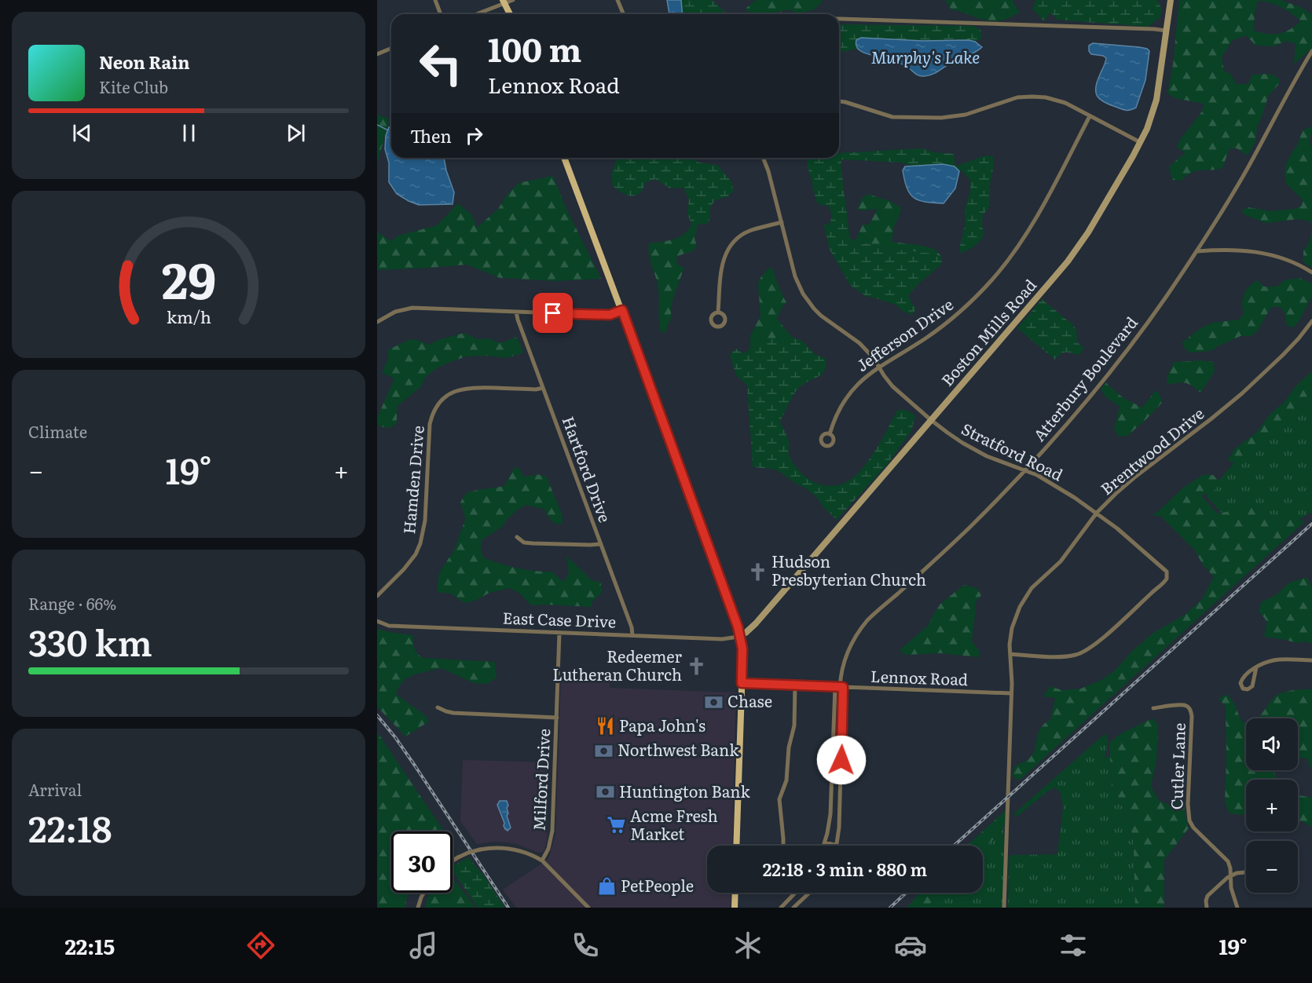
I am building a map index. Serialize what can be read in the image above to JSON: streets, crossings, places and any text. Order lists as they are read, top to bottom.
{
  "streets": {
    "street": [
      "Boston Mills Road",
      "Jefferson Drive",
      "Atterbury Boulevard",
      "Brentwood Drive",
      "Stratford Road",
      "Hartford Drive",
      "Hamden Drive",
      "East Case Drive",
      "Lennox Road",
      "Cutler Lane",
      "Milford Drive"
    ]
  },
  "crossings": [
    ["Boston Mills Road", "Stratford Road"],
    ["Boston Mills Road", "East Case Drive"],
    ["Jefferson Drive", "Stratford Road"],
    ["Atterbury Boulevard", "Stratford Road"],
    ["Atterbury Boulevard", "Lennox Road"],
    ["Brentwood Drive", "Stratford Road"],
    ["Brentwood Drive", "Lennox Road"],
    ["Hartford Drive", "Hamden Drive"],
    ["Hartford Drive", "East Case Drive"],
    ["East Case Drive", "Milford Drive"]
  ],
  "water": ["Murphy's Lake"],
  "places": {
    "church": ["Hudson Presbyterian Church", "Redeemer Lutheran Church"],
    "bank": ["Chase", "Northwest Bank", "Huntington Bank"],
    "restaurant": ["Papa John's"],
    "supermarket": ["Acme Fresh Market"],
    "shop": ["PetPeople"]
  },
  "page": {
    "turn": ["100 m", "Lennox Road"],
    "song": ["Neon Rain", "Kite Club"],
    "then": "Then",
    "tile": [
      "Climate",
      ["Range · 66%", "330 km"],
      ["Arrival", "22:18"]
    ],
    "heat": ["−", "19°", "+"],
    "map_buttons": ["+", "−"],
    "limit": "30",
    "trip": "22:18 · 3 min · 880 m",
    "tabs": ["22:15", "19°"],
    "gauge": ["29", "km/h"]
  }
}
